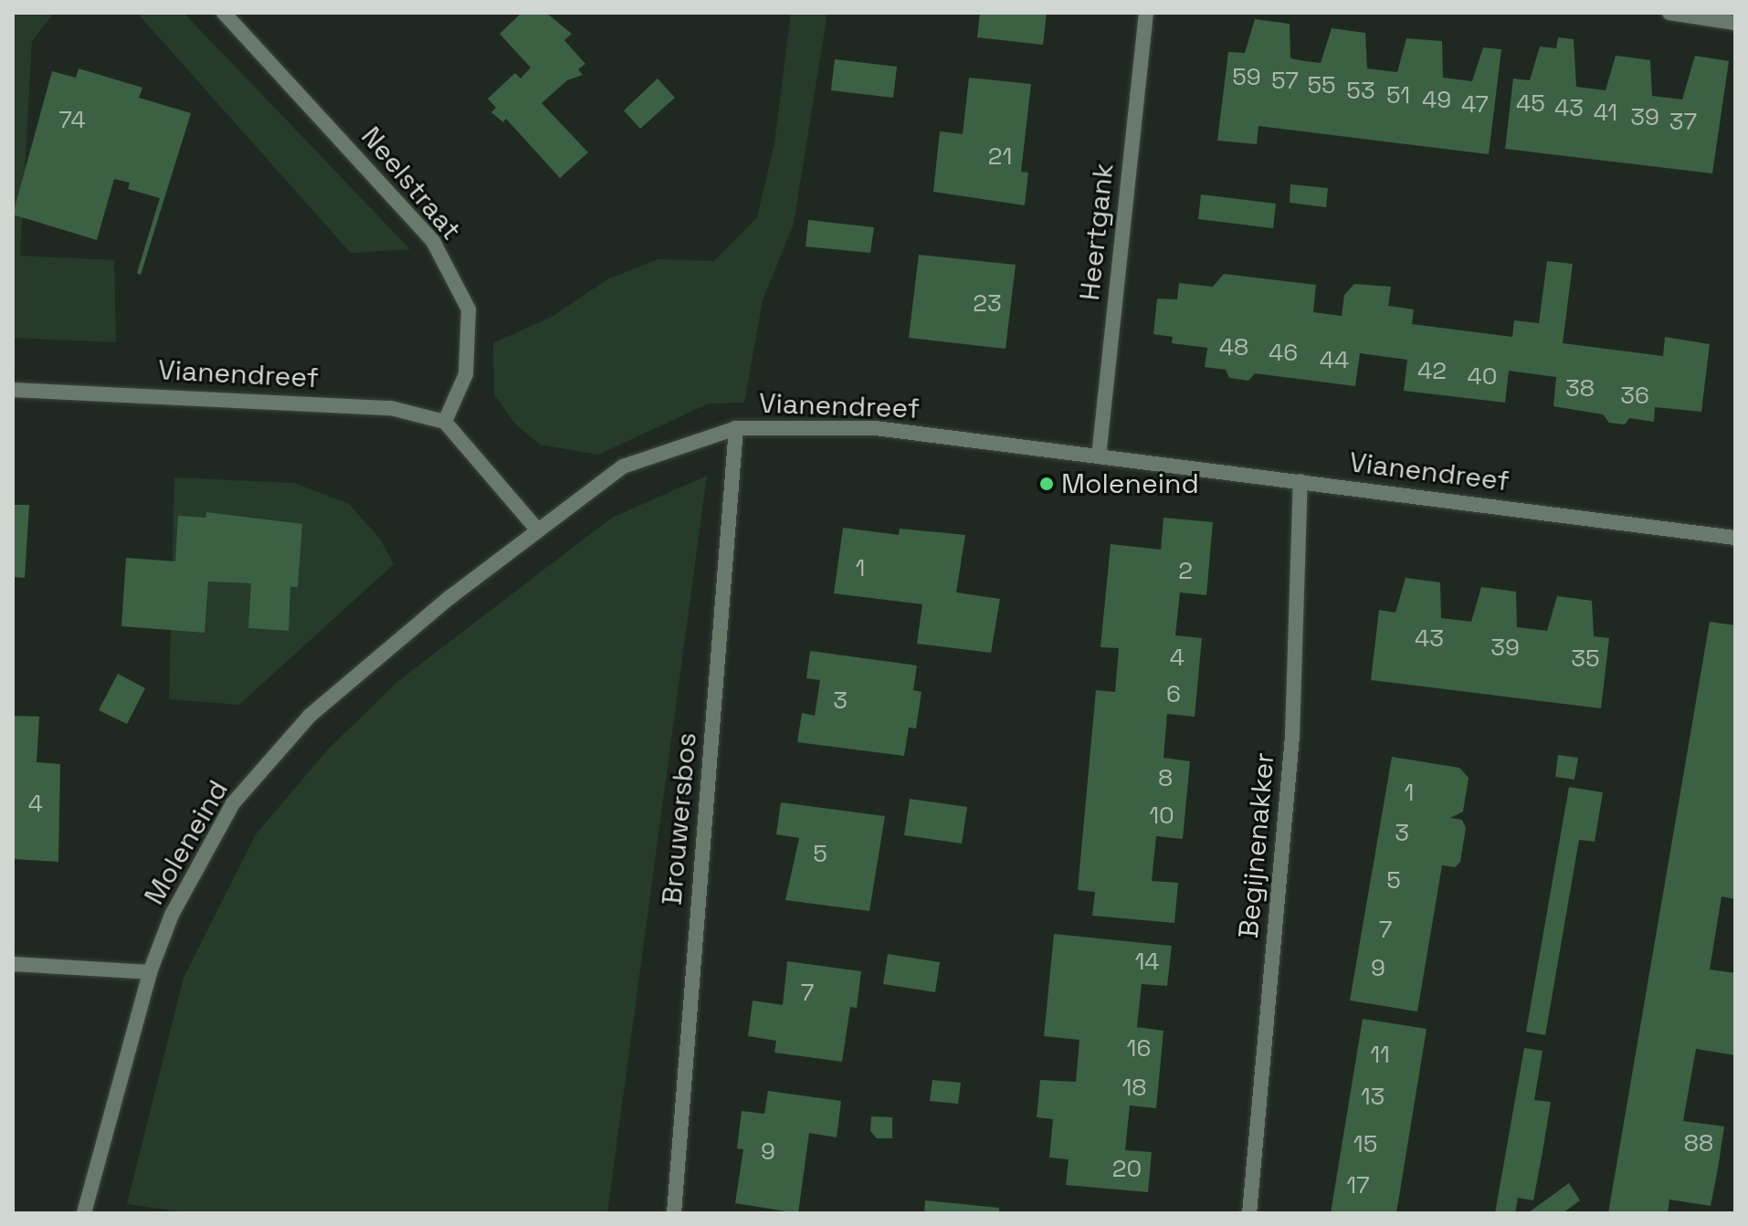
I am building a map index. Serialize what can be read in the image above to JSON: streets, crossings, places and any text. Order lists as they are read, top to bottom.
{
  "streets": {
    "street": [
      "Neelstraat",
      "Heertgank",
      "Vianendreef",
      "Brouwersbos",
      "Moleneind",
      "Begijnenakker"
    ]
  },
  "crossings": [
    ["Neelstraat", "Vianendreef"],
    ["Heertgank", "Vianendreef"],
    ["Vianendreef", "Brouwersbos"],
    ["Vianendreef", "Moleneind"],
    ["Vianendreef", "Begijnenakker"]
  ],
  "places": ["Moleneind"],
  "house_numbers": [
    "59",
    "57",
    "55",
    "53",
    "51",
    "49",
    "45",
    "47",
    "43",
    "41",
    "39",
    "74",
    "37",
    "21",
    "23",
    "48",
    "46",
    "44",
    "42",
    "40",
    "38",
    "36",
    "1",
    "2",
    "43",
    "39",
    "4",
    "35",
    "6",
    "3",
    "8",
    "1",
    "4",
    "10",
    "3",
    "5",
    "5",
    "7",
    "14",
    "9",
    "7",
    "16",
    "11",
    "18",
    "13",
    "88",
    "15",
    "9",
    "20",
    "17"
  ]
}
